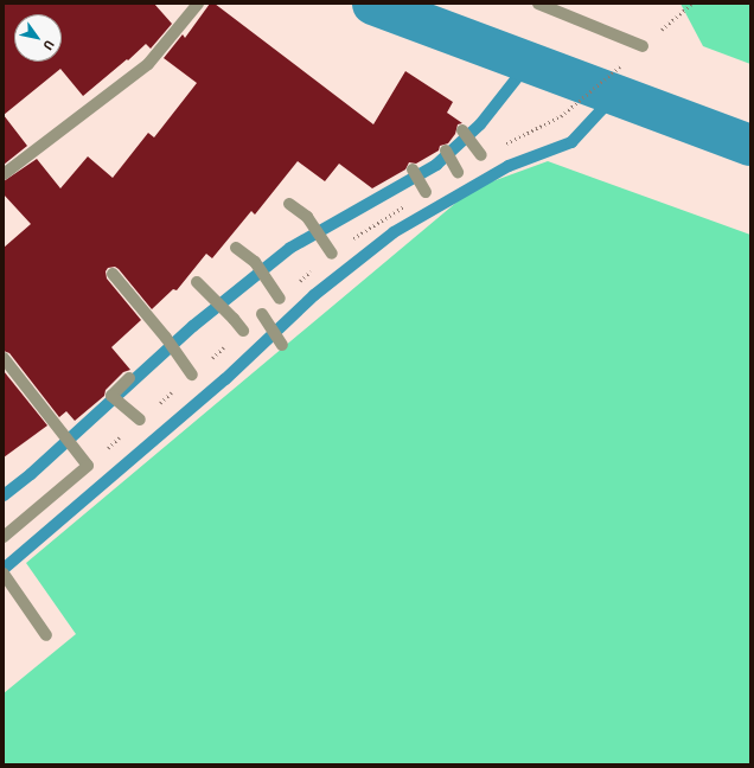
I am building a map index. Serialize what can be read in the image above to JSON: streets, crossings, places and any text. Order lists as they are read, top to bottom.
{
  "north": "bottom right"
}
